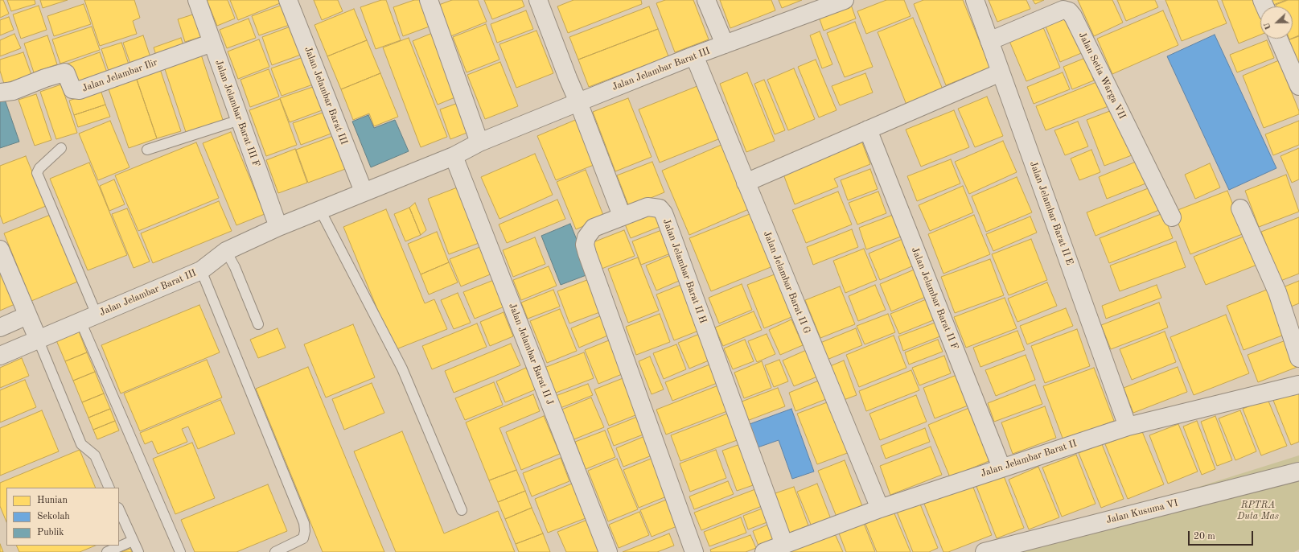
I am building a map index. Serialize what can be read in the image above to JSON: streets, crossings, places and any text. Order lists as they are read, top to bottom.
{
  "streets": {
    "street": [
      "Jalan Jelambar Barat III",
      "Jalan Jelambar Ilir",
      "Jalan Setia Warga VII",
      "Jalan Jelambar Barat III F",
      "Jalan Jelambar Barat II E",
      "Jalan Jelambar Barat II H",
      "Jalan Jelambar Barat II G",
      "Jalan Jelambar Barat II F",
      "Jalan Jelambar Barat II J",
      "Jalan Jelambar Barat II",
      "Jalan Kusuma VI"
    ]
  },
  "crossings": [
    ["Jalan Jelambar Barat III", "Jalan Jelambar Barat III F"],
    ["Jalan Jelambar Barat III", "Jalan Jelambar Barat II G"],
    ["Jalan Jelambar Barat III", "Jalan Jelambar Barat II J"],
    ["Jalan Jelambar Ilir", "Jalan Jelambar Barat III F"],
    ["Jalan Setia Warga VII", "Jalan Jelambar Barat II E"],
    ["Jalan Jelambar Barat II E", "Jalan Jelambar Barat II"],
    ["Jalan Jelambar Barat II H", "Jalan Jelambar Barat II"],
    ["Jalan Jelambar Barat II G", "Jalan Jelambar Barat II"],
    ["Jalan Jelambar Barat II F", "Jalan Jelambar Barat II"]
  ],
  "parks": ["RPTRA Duta Mas"],
  "legend": ["Hunian", "Sekolah", "Publik"],
  "scale_bar": "20 m",
  "north": "left"
}
